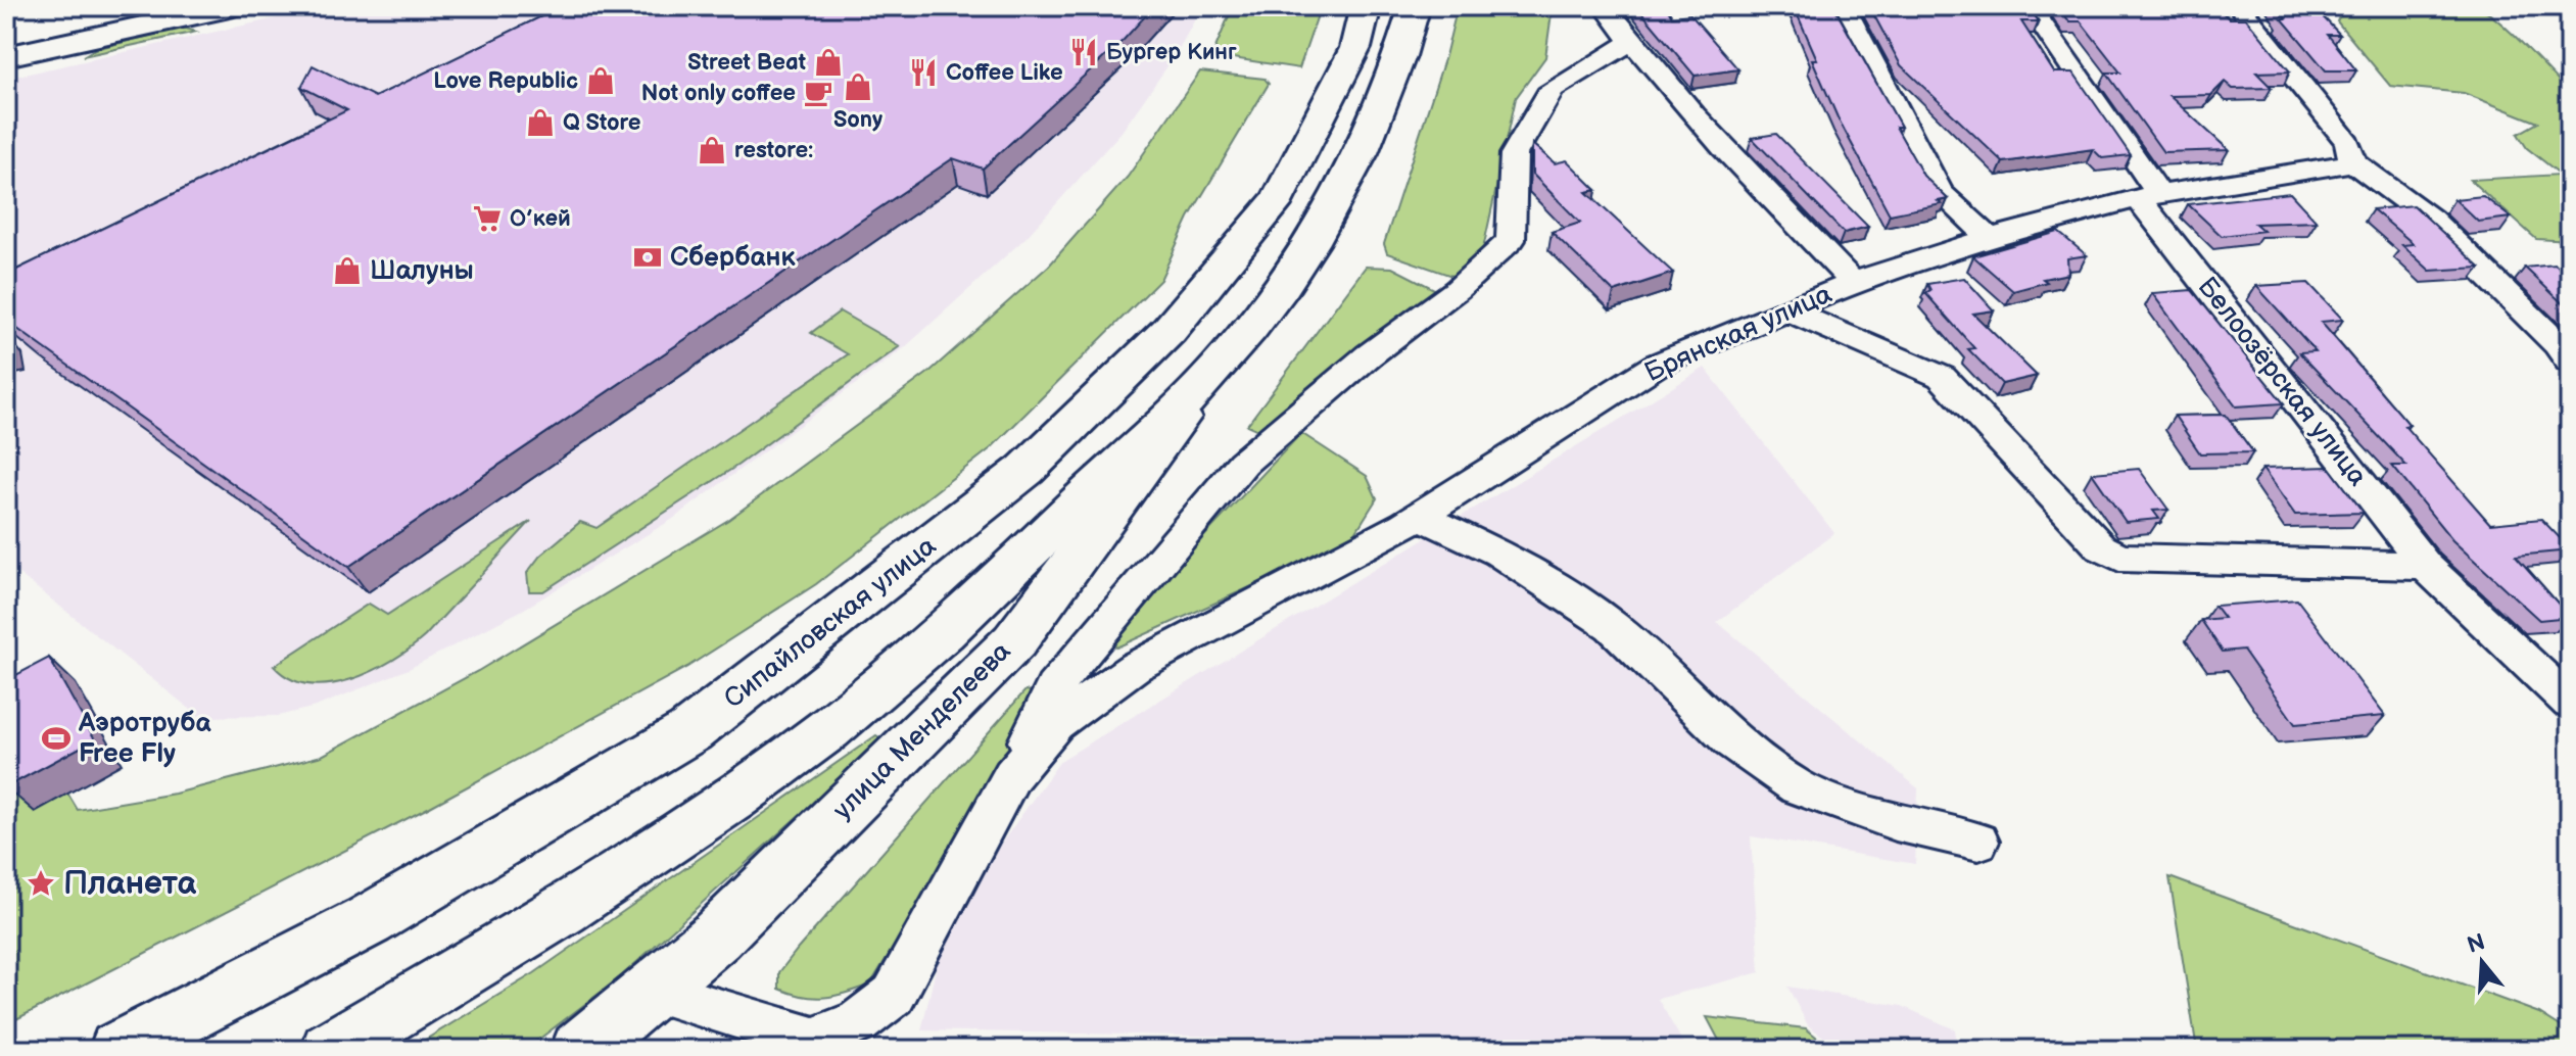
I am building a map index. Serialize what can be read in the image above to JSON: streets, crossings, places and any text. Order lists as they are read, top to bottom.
{
  "streets": {
    "main road": ["Сипайловская улица", "улица Менделеева"],
    "street": ["Брянская улица", "Белоозёрская улица"]
  },
  "crossings": [
    ["Брянская улица", "Белоозёрская улица"]
  ],
  "places": {
    "restaurant": ["Бургер Кинг", "Coffee Like"],
    "shop": [
      "Street Beat",
      "Love Republic",
      "Sony",
      "Q Store",
      "restore:",
      "Шалуны"
    ],
    "cafe": ["Not only coffee"],
    "supermarket": ["О’кей"],
    "bank": ["Сбербанк"],
    "sports": ["Аэротруба Free Fly"],
    "place": ["Планета"]
  },
  "north": "top"
}
